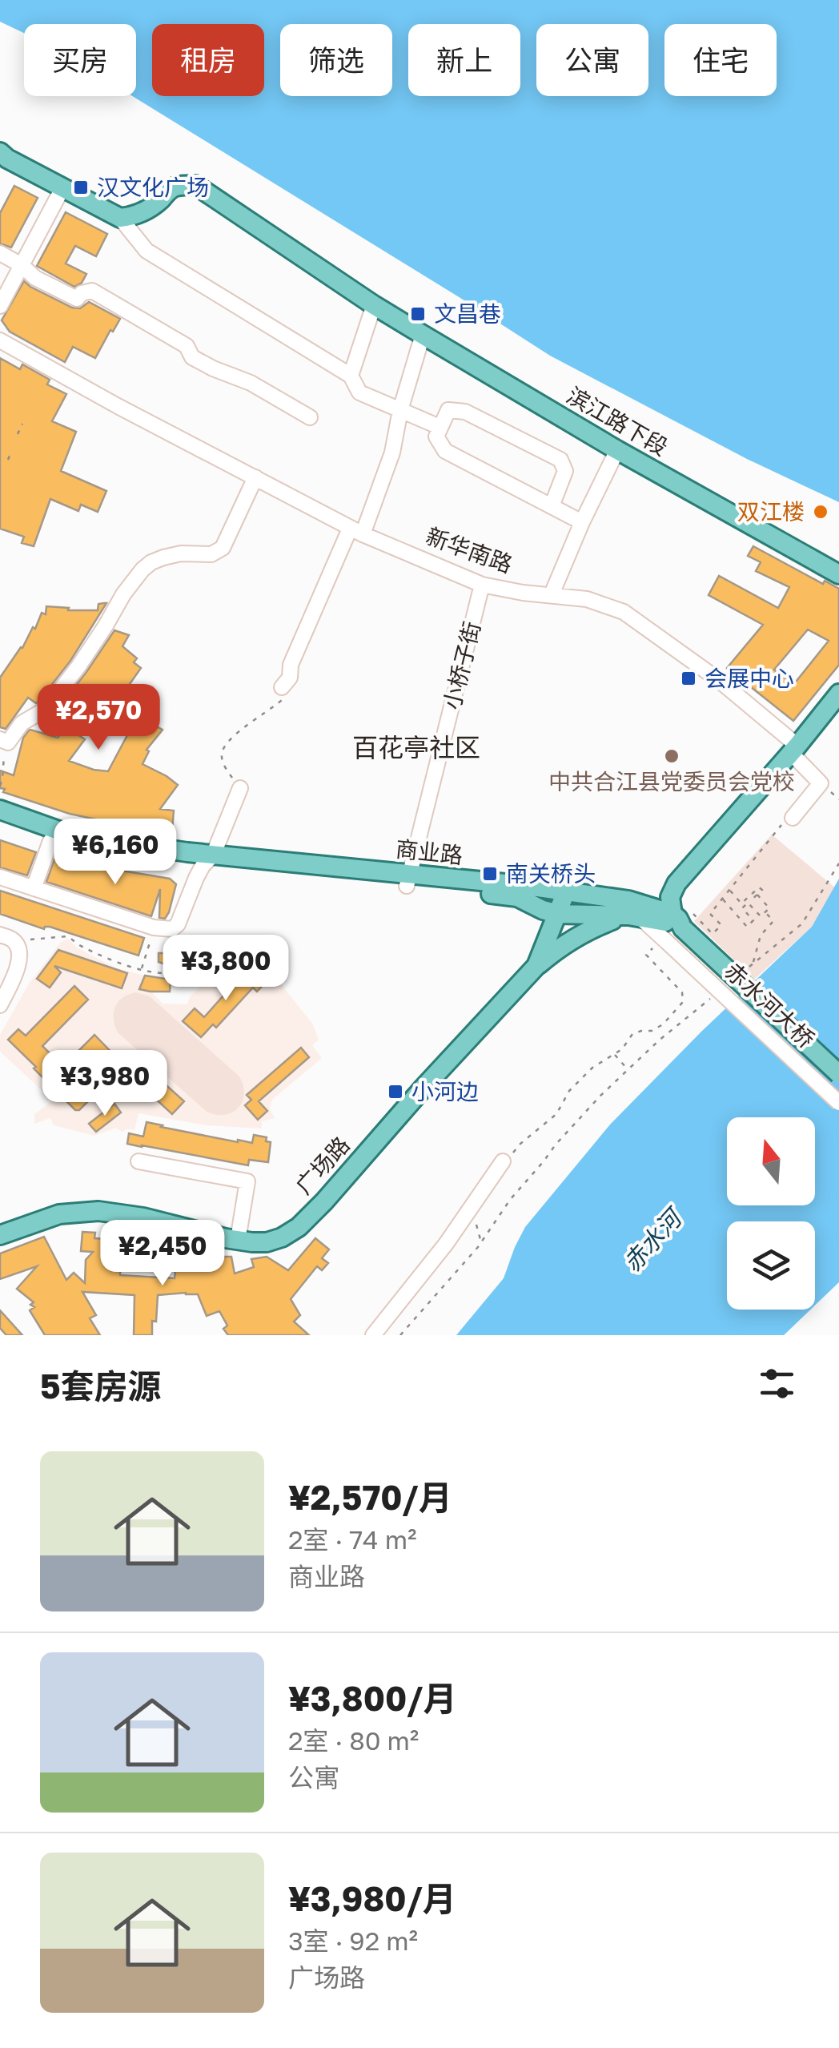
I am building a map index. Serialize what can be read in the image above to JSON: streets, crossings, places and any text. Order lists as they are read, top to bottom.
{
  "streets": {
    "main road": [
      "滨江路下段",
      "商业路",
      "赤水河大桥",
      "广场路"
    ],
    "street": ["新华南路", "小桥子街"]
  },
  "crossings": [
    ["新华南路", "小桥子街"],
    ["小桥子街", "商业路"],
    ["商业路", "赤水河大桥"],
    ["商业路", "广场路"]
  ],
  "districts": ["百花亭社区"],
  "water": ["赤水河"],
  "places": {
    "transit": [
      "汉文化广场",
      "文昌巷",
      "会展中心",
      "南关桥头",
      "小河边"
    ],
    "other": ["双江楼", "中共合江县党委员会党校"]
  },
  "north": "top",
  "page": {
    "chip": [
      "买房",
      "租房",
      "筛选",
      "新上",
      "公寓",
      "住宅"
    ],
    "price": [
      "¥2,570",
      "¥6,160",
      "¥3,800",
      "¥3,980",
      "¥2,450"
    ],
    "heading": "5套房源",
    "list": [
      {
        "name": "¥2,570/月",
        "note": "2室 · 74 m² · 商业路"
      },
      {
        "name": "¥3,800/月",
        "note": "2室 · 80 m² · 公寓"
      },
      {
        "name": "¥3,980/月",
        "note": "3室 · 92 m² · 广场路"
      }
    ]
  }
}
